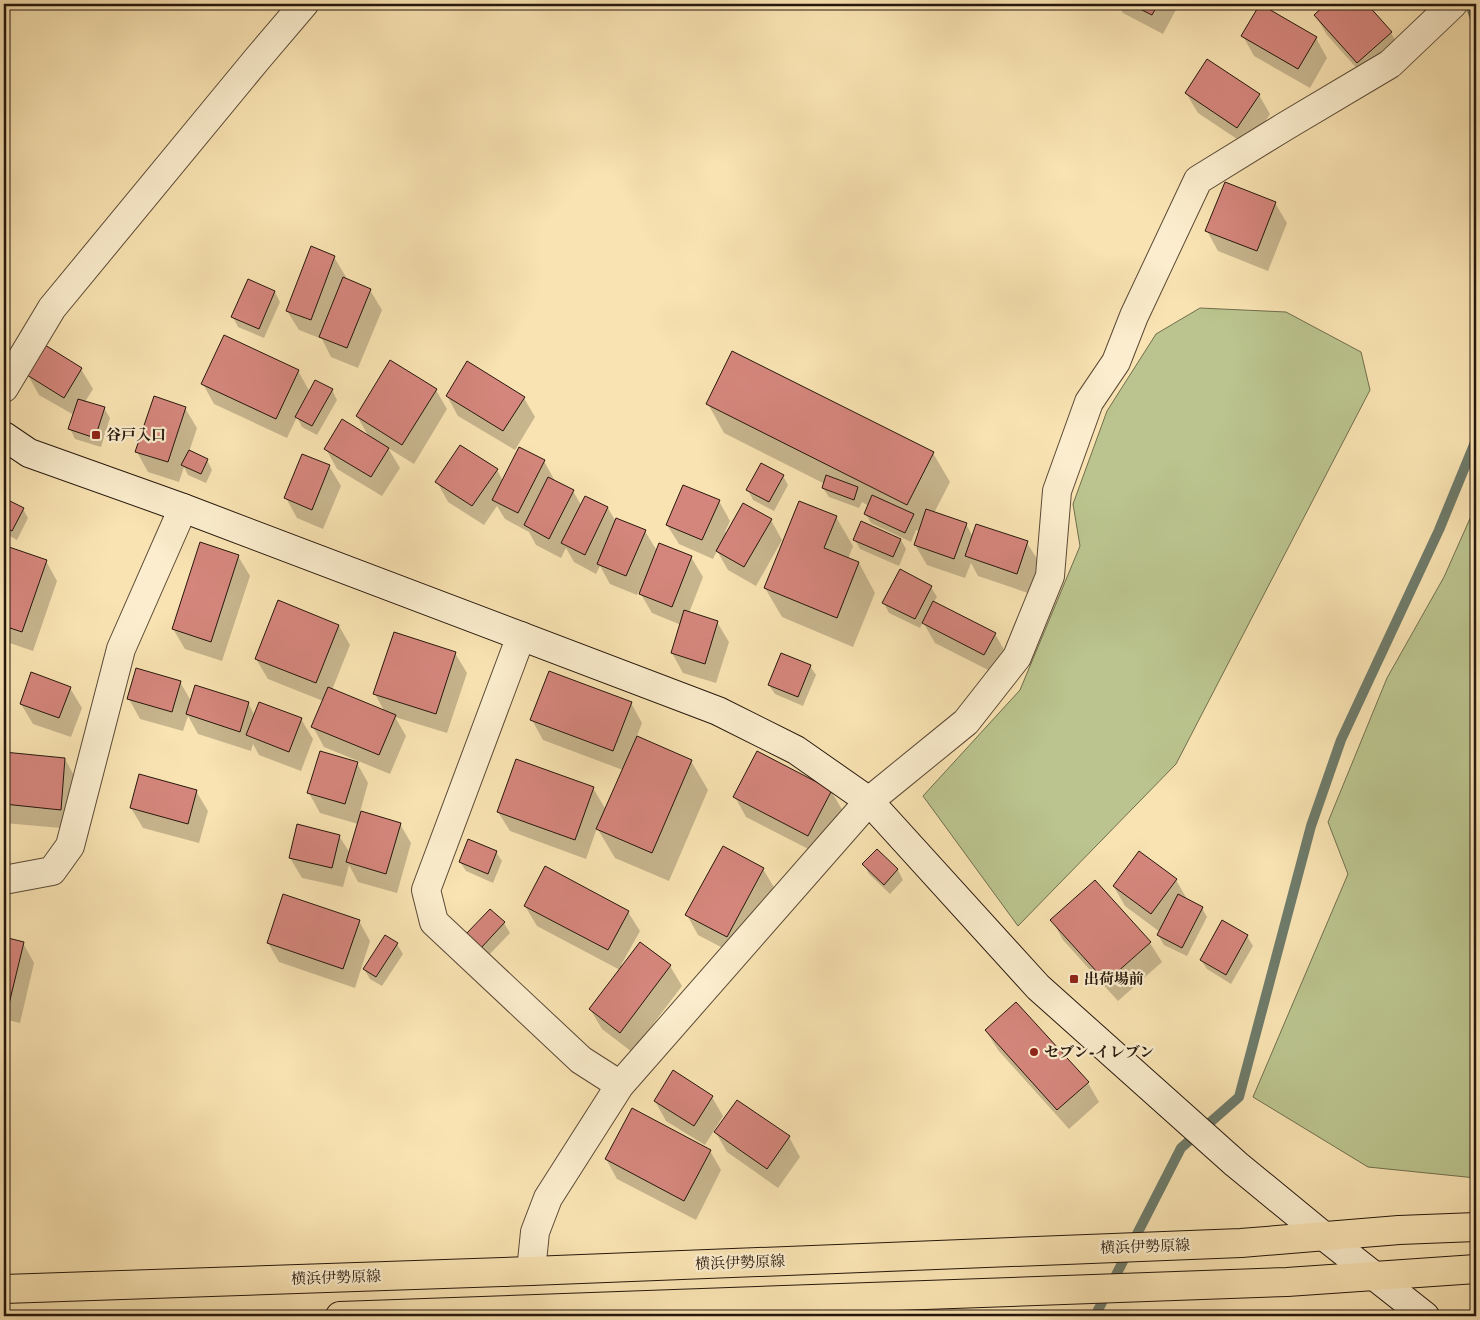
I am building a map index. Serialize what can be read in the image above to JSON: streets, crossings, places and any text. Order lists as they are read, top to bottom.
{
  "streets": {
    "main road": ["横浜伊勢原線"]
  },
  "places": {
    "transit": ["谷戸入口", "出荷場前"],
    "other": ["セブン-イレブン"]
  }
}
